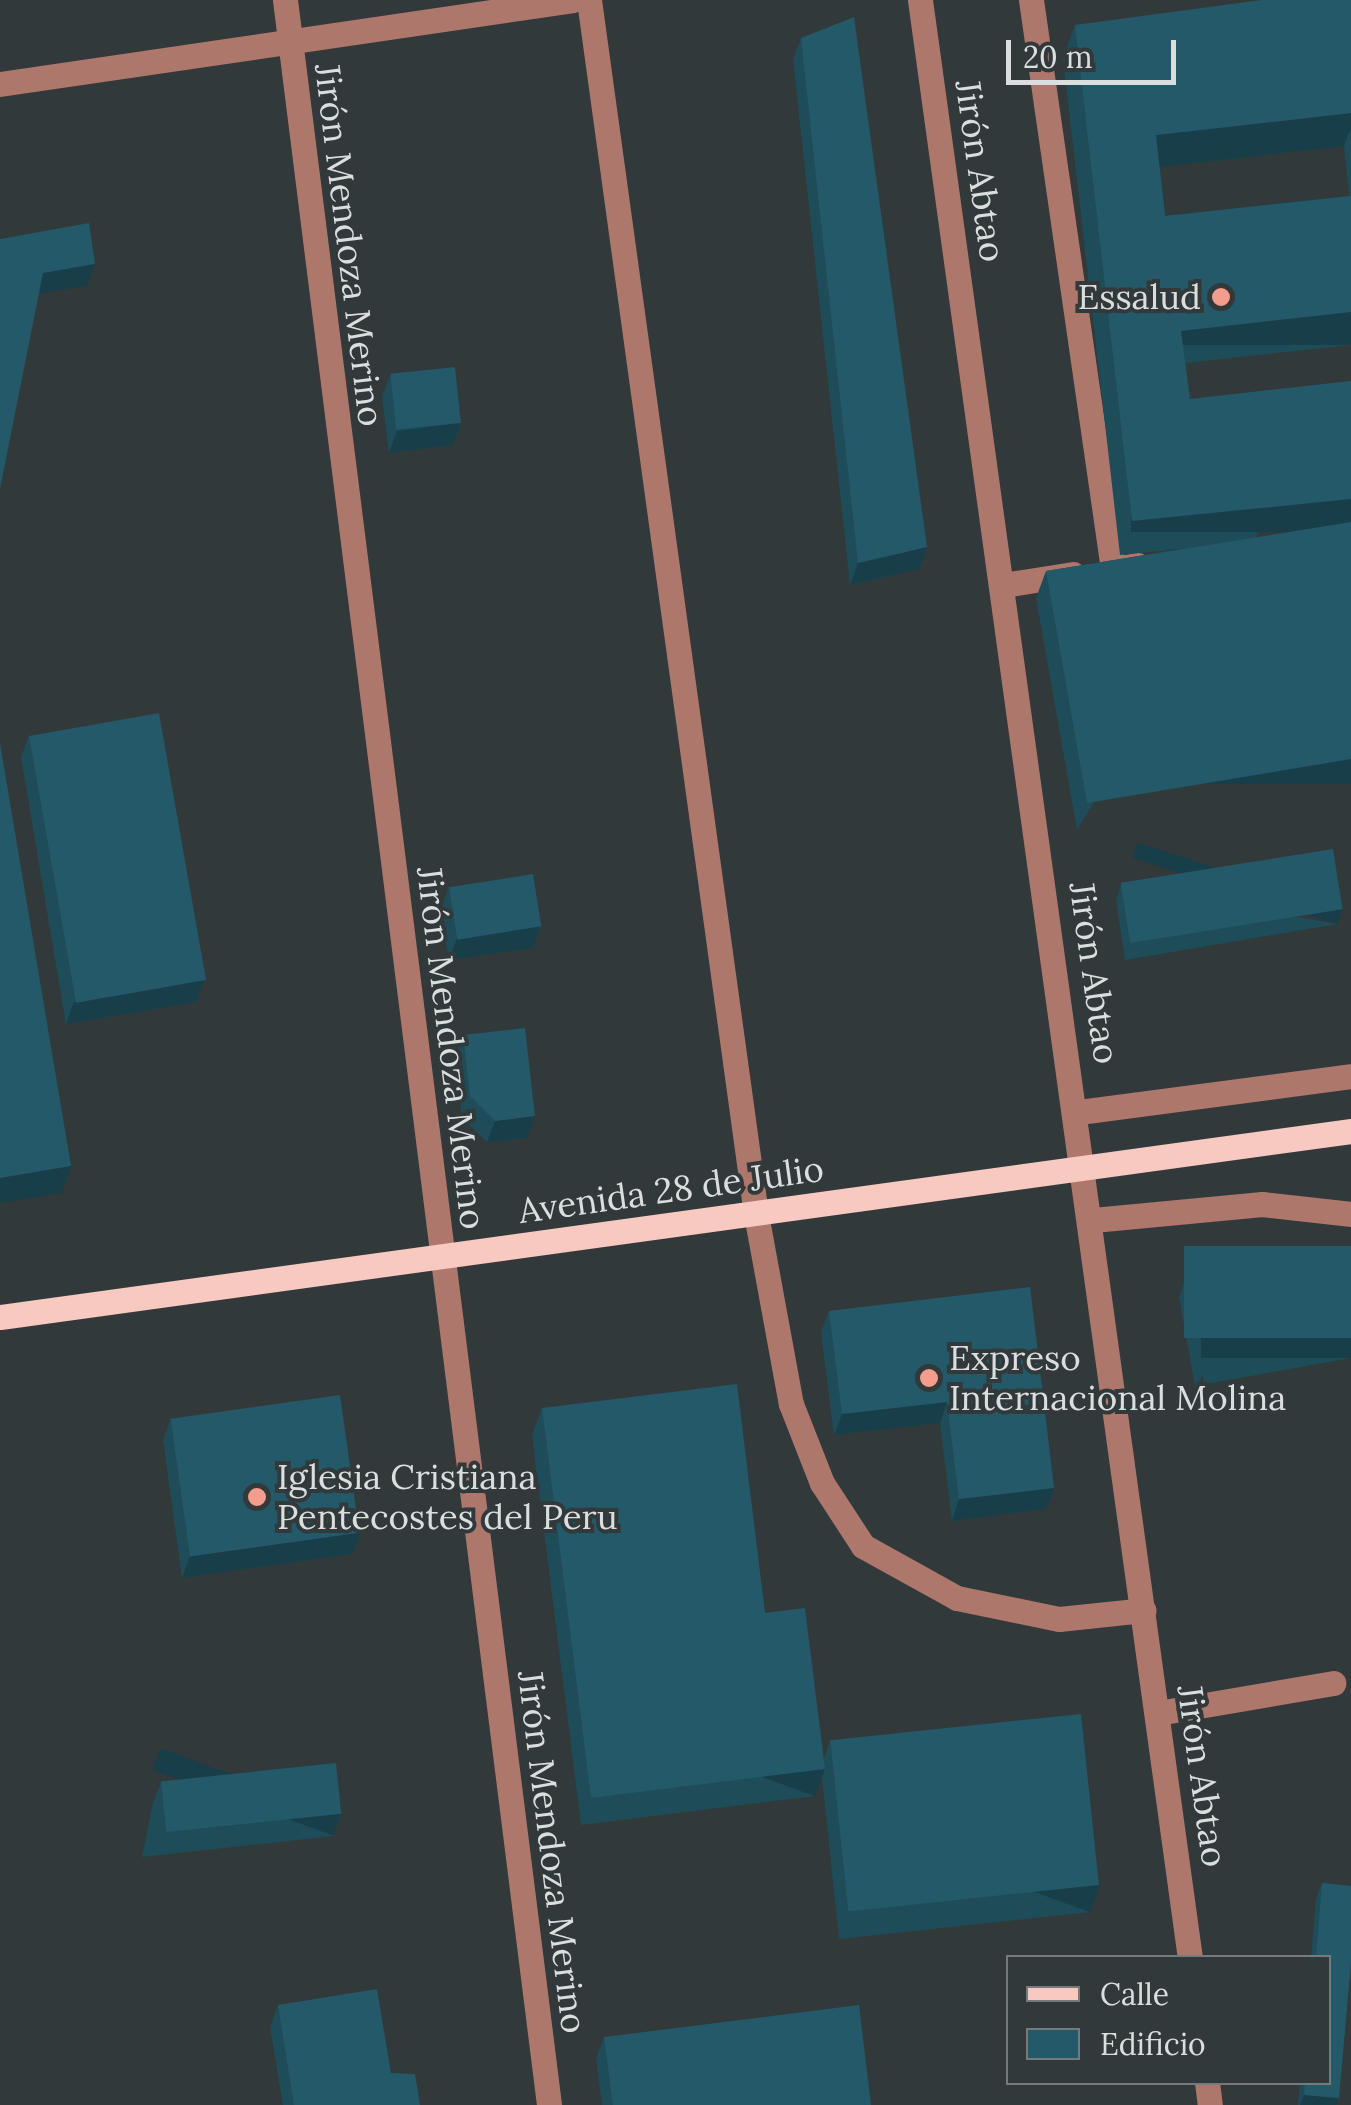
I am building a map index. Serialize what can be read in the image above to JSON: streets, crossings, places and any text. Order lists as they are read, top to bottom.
{
  "streets": {
    "main road": ["Avenida 28 de Julio"],
    "street": ["Jirón Abtao", "Jirón Mendoza Merino"]
  },
  "crossings": [
    ["Jirón Abtao", "Avenida 28 de Julio"],
    ["Jirón Mendoza Merino", "Avenida 28 de Julio"]
  ],
  "places": ["Essalud", "Expreso Internacional Molina", "Iglesia Cristiana Pentecostes del Peru"],
  "legend": ["Calle", "Edificio"],
  "scale_bar": "20 m"
}
